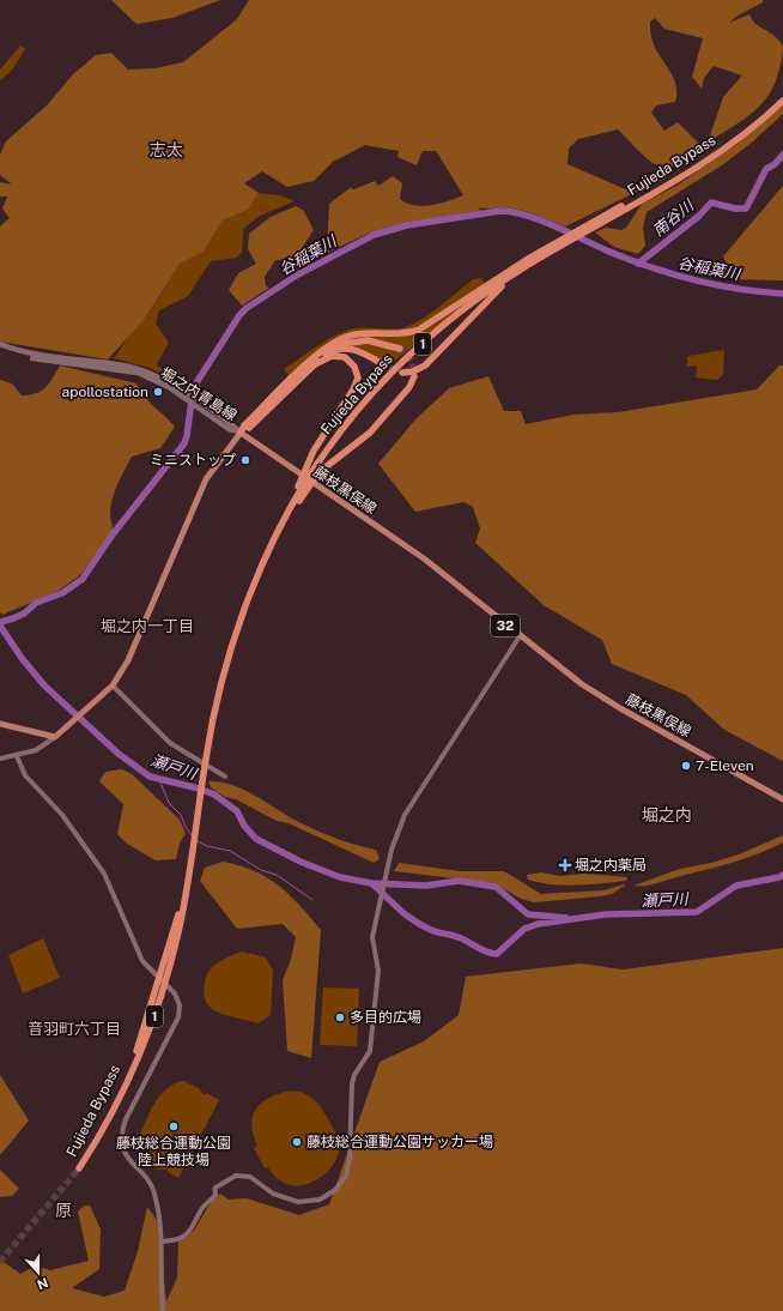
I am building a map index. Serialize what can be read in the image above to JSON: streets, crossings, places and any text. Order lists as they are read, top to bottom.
{
  "streets": {
    "highway": ["Fujieda Bypass", "1"],
    "main road": ["堀之内青島線", "藤枝黒俣線", "32"]
  },
  "crossings": [
    ["Fujieda Bypass", "1"],
    ["1", "堀之内青島線"],
    ["1", "藤枝黒俣線"],
    ["堀之内青島線", "藤枝黒俣線"]
  ],
  "districts": [
    "志太",
    "堀之内一丁目",
    "堀之内",
    "音羽町六丁目",
    "原"
  ],
  "water": ["南谷川", "谷稲葉川", "瀬戸川"],
  "places": {
    "other": [
      "apollostation",
      "ミニストップ",
      "7-Eleven",
      "多目的広場",
      "藤枝総合運動公園 陸上競技場",
      "藤枝総合運動公園サッカー場"
    ],
    "health": ["堀之内薬局"]
  },
  "north": "bottom"
}
